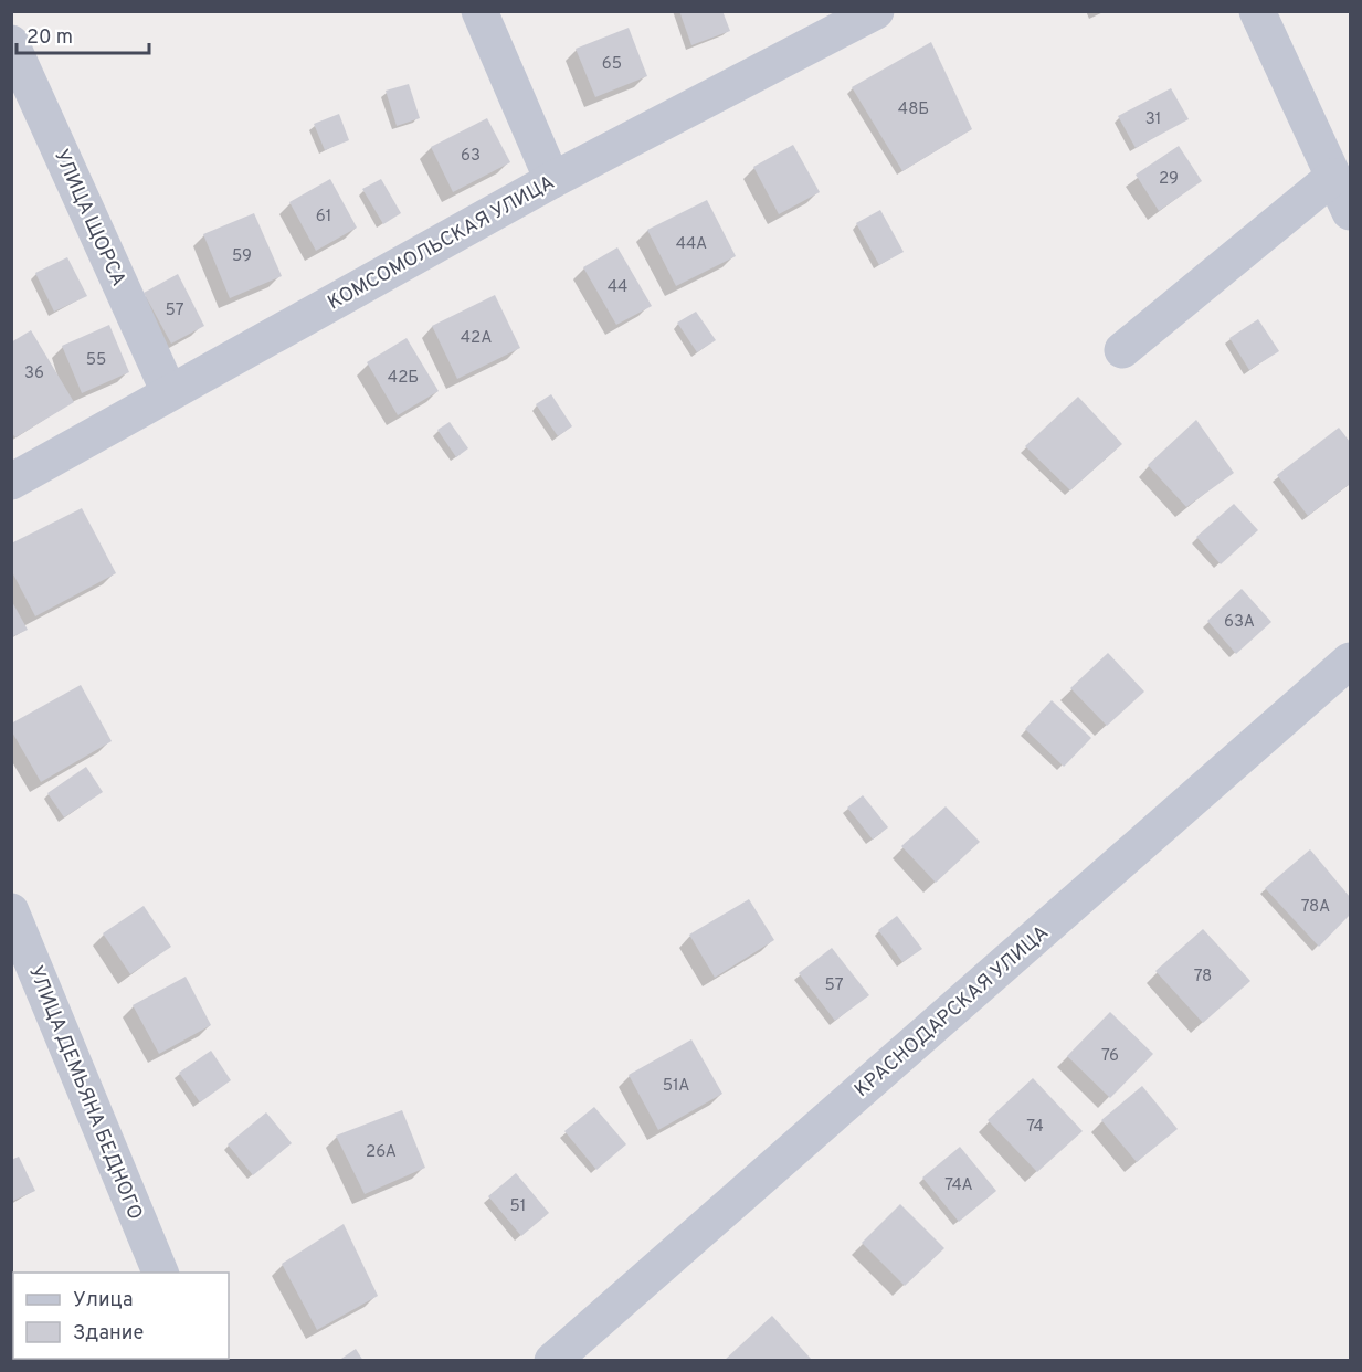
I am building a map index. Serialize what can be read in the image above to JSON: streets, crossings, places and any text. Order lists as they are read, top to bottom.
{
  "streets": {
    "street": [
      "УЛИЦА ЩОРСА",
      "КОМСОМОЛЬСКАЯ УЛИЦА",
      "КРАСНОДАРСКАЯ УЛИЦА",
      "УЛИЦА ДЕМЬЯНА БЕДНОГО"
    ]
  },
  "crossings": [
    ["УЛИЦА ЩОРСА", "КОМСОМОЛЬСКАЯ УЛИЦА"]
  ],
  "house_numbers": [
    "65",
    "48Б",
    "31",
    "63",
    "29",
    "61",
    "44А",
    "59",
    "44",
    "57",
    "42А",
    "55",
    "36",
    "42Б",
    "63А",
    "78А",
    "78",
    "57",
    "76",
    "51А",
    "74",
    "26А",
    "74А",
    "51"
  ],
  "legend": ["Улица", "Здание"],
  "scale_bar": "20 m"
}
